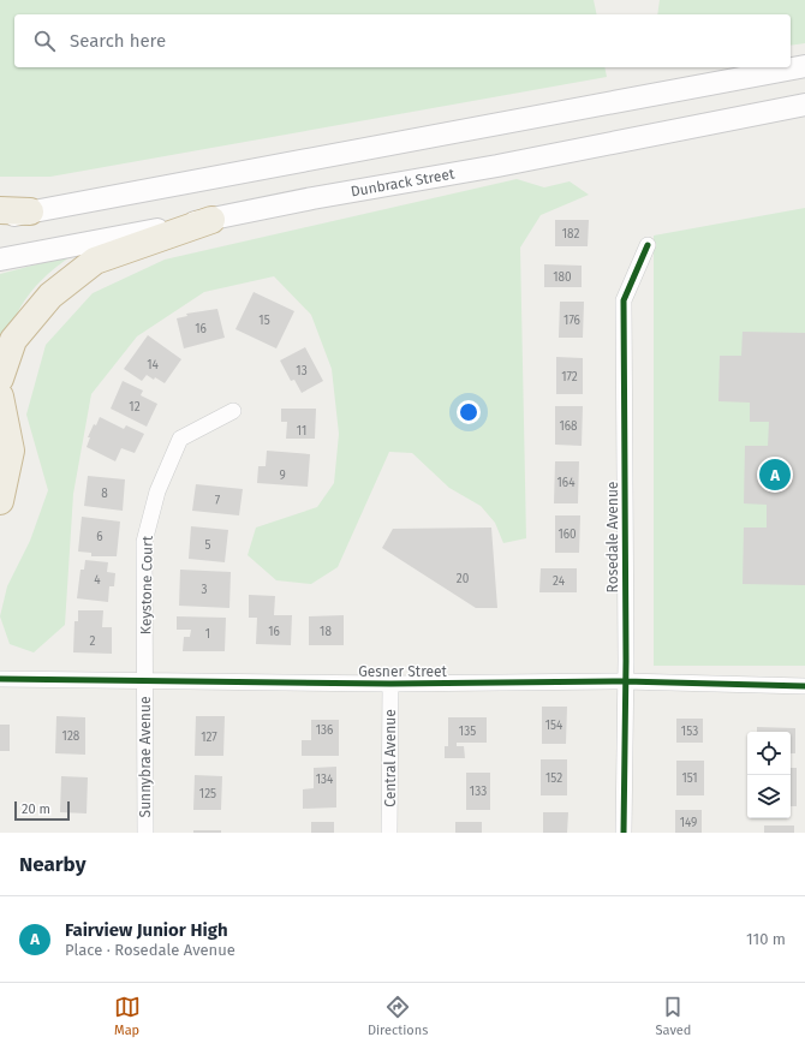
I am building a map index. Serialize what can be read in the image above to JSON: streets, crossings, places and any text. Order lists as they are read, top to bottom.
{
  "streets": {
    "main road": ["Dunbrack Street"],
    "street": [
      "Rosedale Avenue",
      "Keystone Court",
      "Gesner Street",
      "Sunnybrae Avenue",
      "Central Avenue"
    ]
  },
  "crossings": [
    ["Rosedale Avenue", "Gesner Street"],
    ["Keystone Court", "Gesner Street"],
    ["Keystone Court", "Sunnybrae Avenue"],
    ["Gesner Street", "Sunnybrae Avenue"],
    ["Gesner Street", "Central Avenue"]
  ],
  "house_numbers": [
    "182",
    "180",
    "15",
    "176",
    "16",
    "14",
    "13",
    "172",
    "12",
    "168",
    "11",
    "9",
    "164",
    "8",
    "7",
    "160",
    "6",
    "5",
    "20",
    "4",
    "24",
    "3",
    "16",
    "18",
    "1",
    "2",
    "154",
    "136",
    "135",
    "153",
    "128",
    "127",
    "152",
    "151",
    "134",
    "133",
    "125",
    "149"
  ],
  "scale_bar": "20 m",
  "page": {
    "search": "Search here",
    "pins": "A",
    "scale": "20 m",
    "heading": "Nearby",
    "list": [
      {
        "mark": "A",
        "name": "Fairview Junior High",
        "note": "Place · Rosedale Avenue",
        "value": "110 m"
      }
    ],
    "nav": ["Map", "Directions", "Saved"]
  }
}
